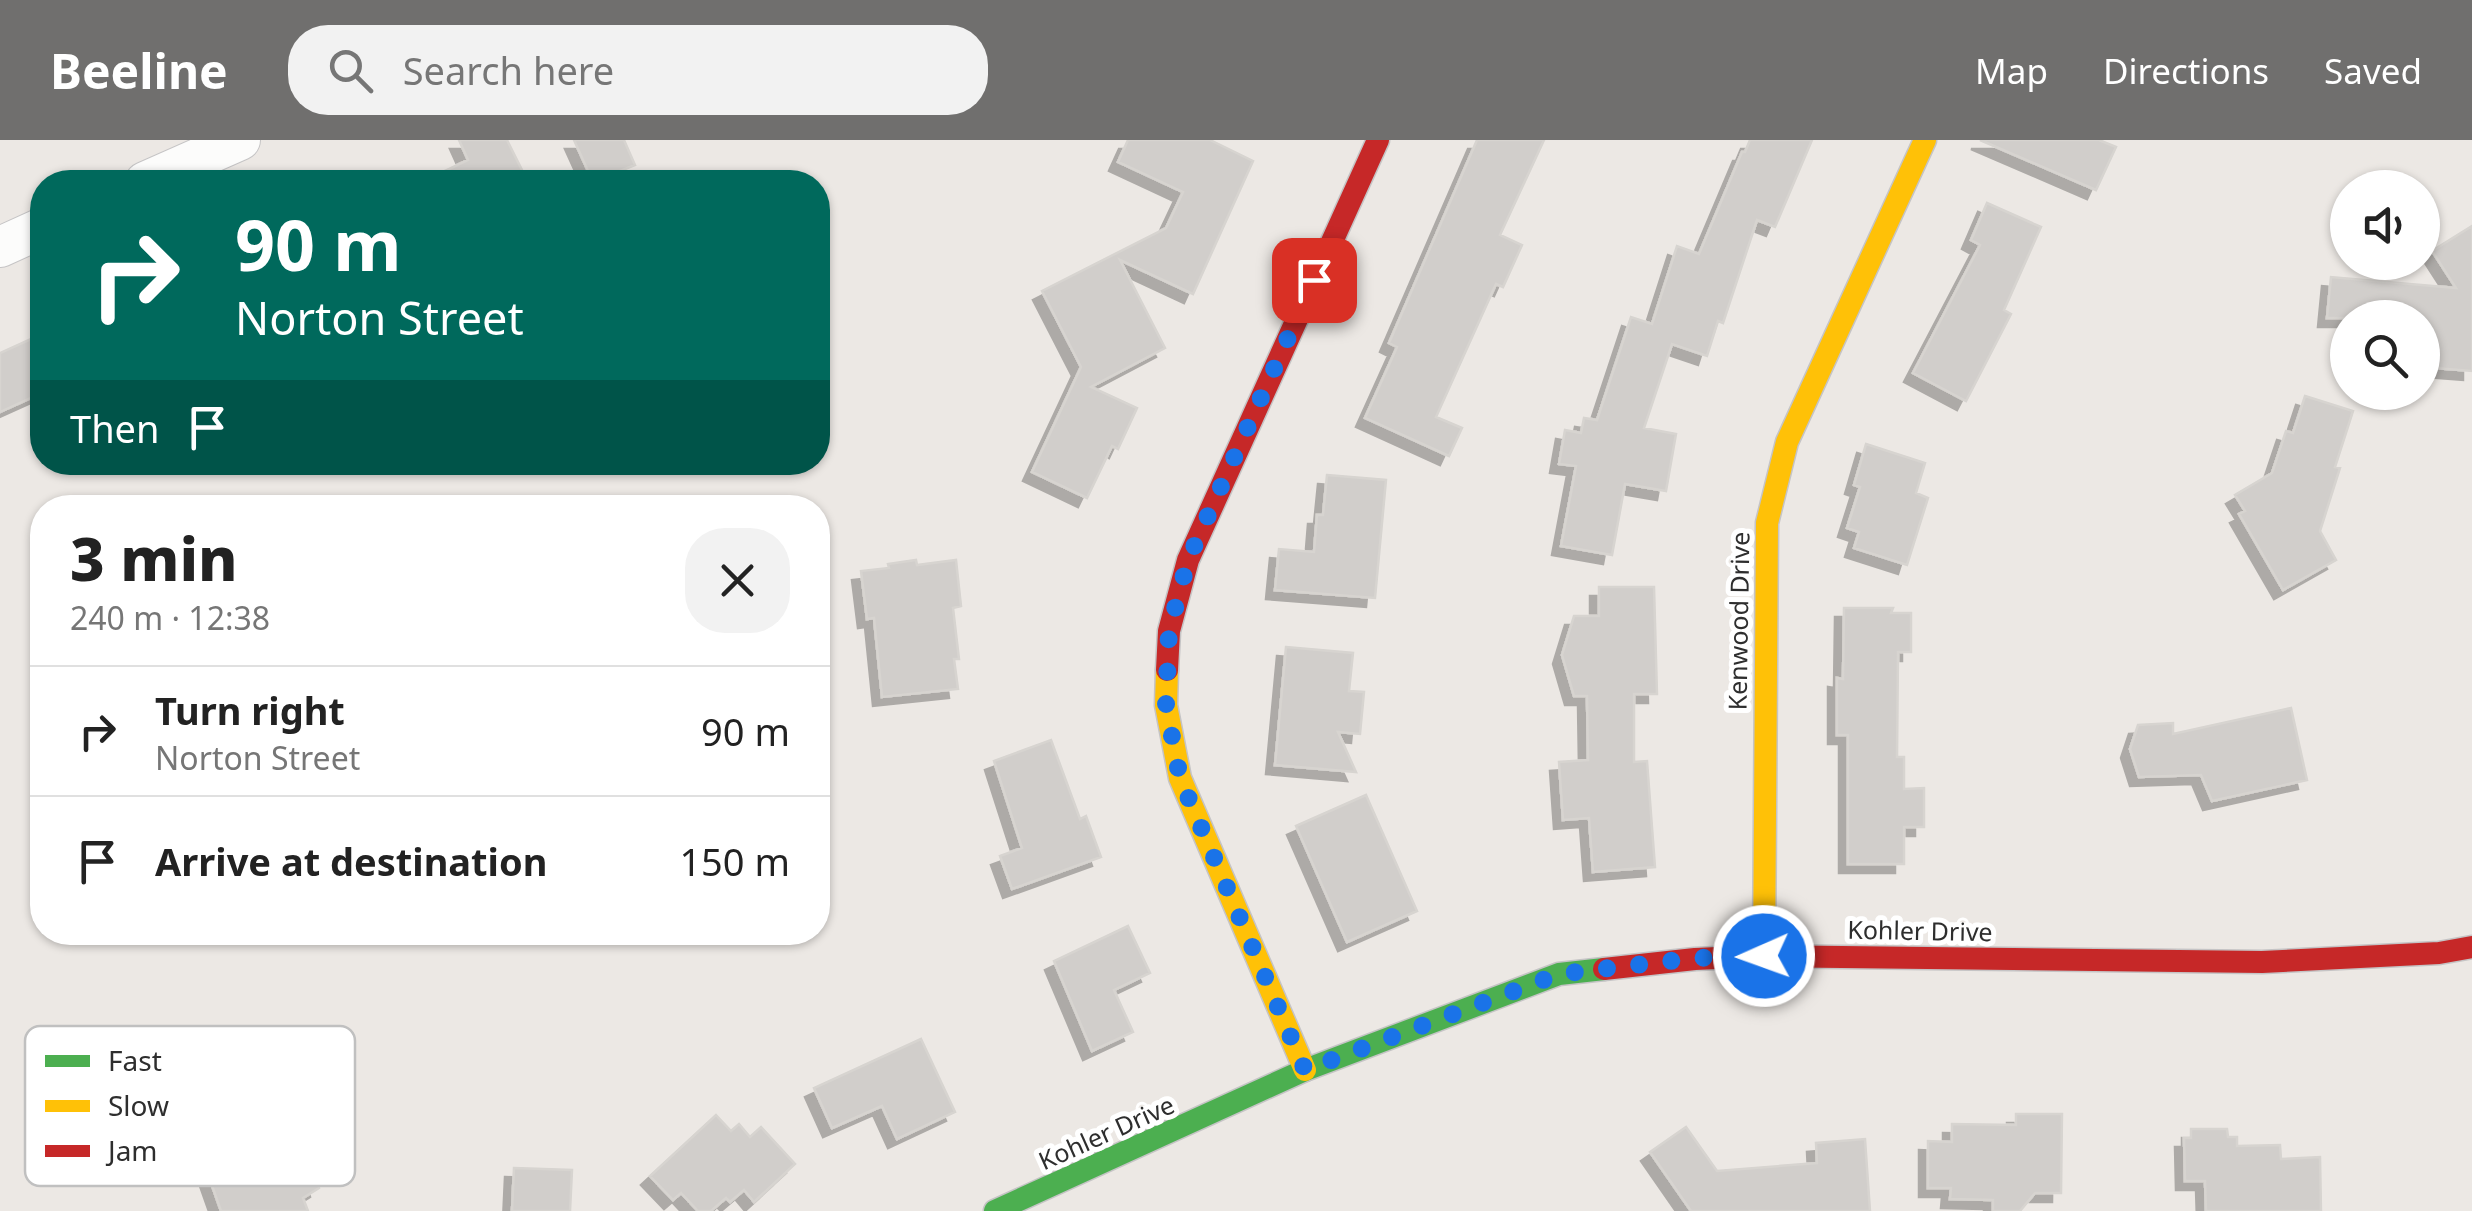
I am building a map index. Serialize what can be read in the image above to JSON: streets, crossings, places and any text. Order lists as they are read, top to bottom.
{
  "streets": {
    "street": ["Kenwood Drive", "Kohler Drive"]
  },
  "crossings": [
    ["Kenwood Drive", "Kohler Drive"]
  ],
  "legend": ["Fast", "Slow", "Jam"],
  "page": {
    "header": "Beeline",
    "search": "Search here",
    "nav": ["Map", "Directions", "Saved"],
    "turn": ["90 m", "Norton Street"],
    "then": "Then",
    "heading": ["3 min", "240 m · 12:38"],
    "list": [
      {
        "name": "Turn right",
        "note": "Norton Street",
        "value": "90 m"
      },
      {
        "name": "Arrive at destination",
        "value": "150 m"
      }
    ]
  }
}
